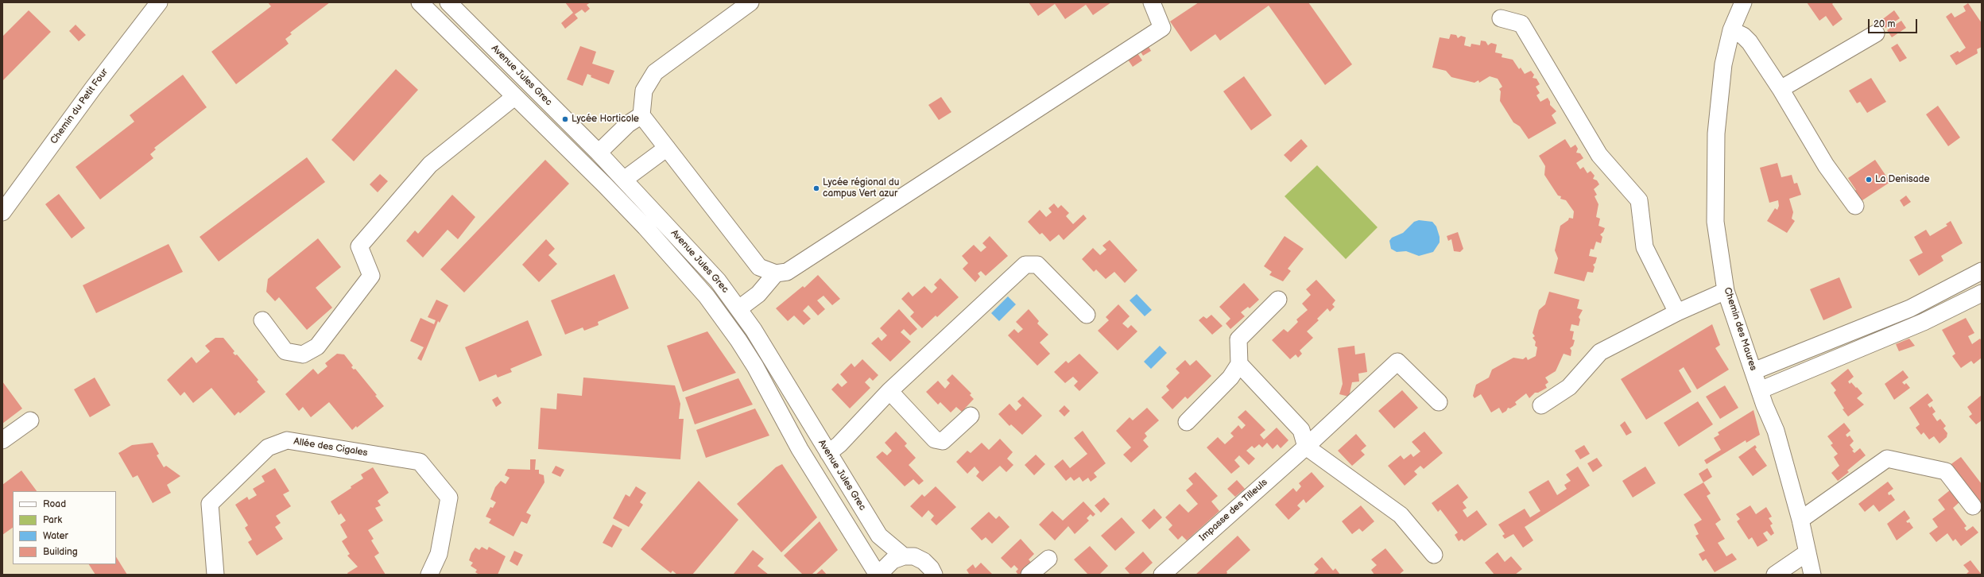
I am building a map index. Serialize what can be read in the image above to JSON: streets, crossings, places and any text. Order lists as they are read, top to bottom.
{
  "streets": {
    "street": [
      "Avenue Jules Grec",
      "Chemin du Petit Four",
      "Chemin des Maures",
      "Allée des Cigales",
      "Impasse des Tilleuls"
    ]
  },
  "places": ["Lycée Horticole", "La Denisade", "Lycée régional du campus Vert azur"],
  "legend": [
    "Road",
    "Park",
    "Water",
    "Building"
  ],
  "scale_bar": "20 m"
}
